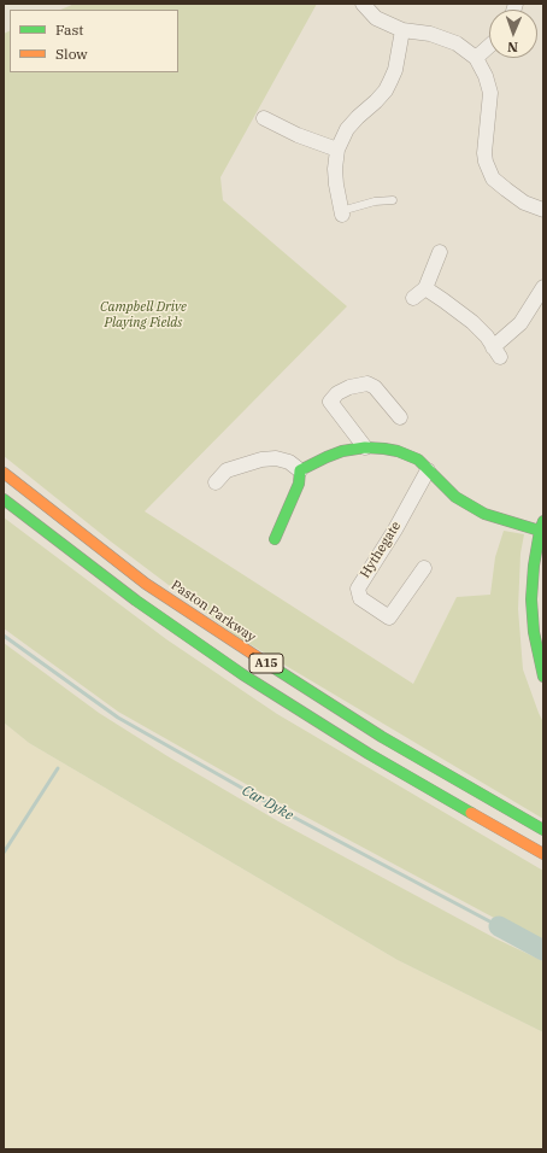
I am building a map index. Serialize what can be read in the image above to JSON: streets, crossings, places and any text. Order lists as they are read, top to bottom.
{
  "streets": {
    "main road": ["Paston Parkway", "A15"],
    "street": ["Hythegate"]
  },
  "water": ["Car Dyke"],
  "parks": ["Campbell Drive Playing Fields"],
  "legend": ["Fast", "Slow"],
  "north": "bottom"
}
